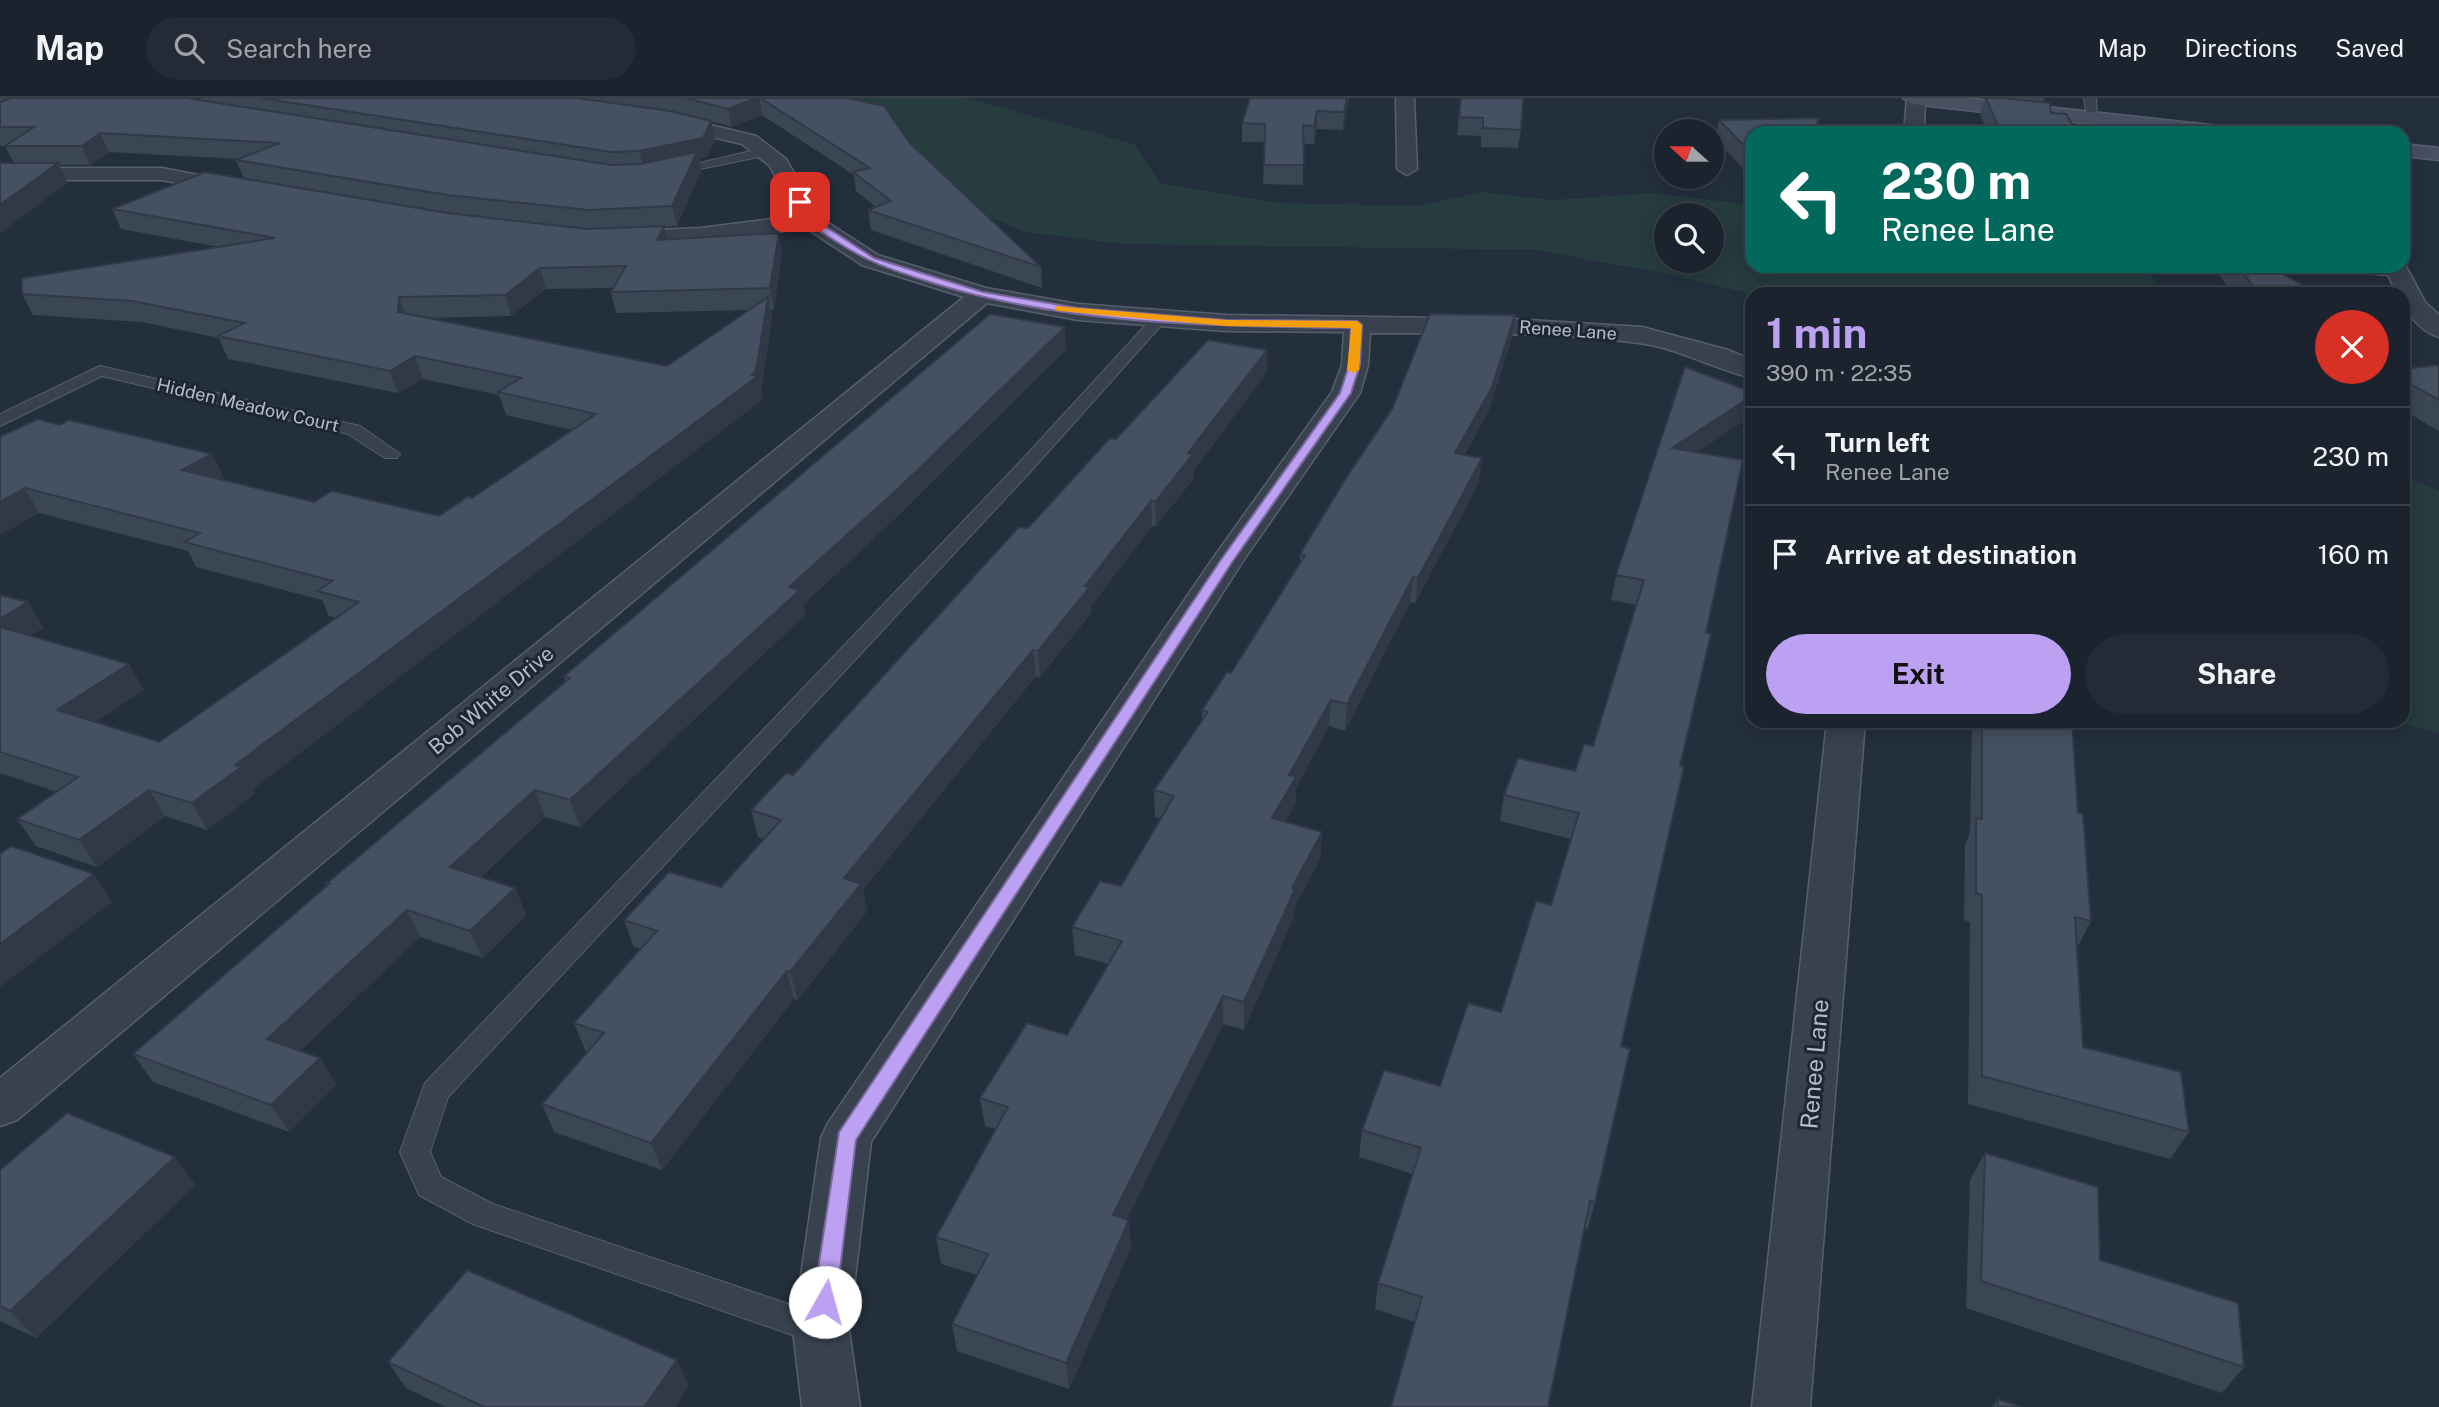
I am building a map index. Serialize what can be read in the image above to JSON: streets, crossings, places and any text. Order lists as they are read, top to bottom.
{
  "streets": {
    "street": ["Renee Lane", "Bob White Drive"],
    "lane": ["Hidden Meadow Court"]
  },
  "crossings": [
    ["Renee Lane", "Bob White Drive"]
  ],
  "north": "left",
  "page": {
    "header": "Map",
    "search": "Search here",
    "nav": ["Map", "Directions", "Saved"],
    "turn": ["230 m", "Renee Lane"],
    "heading": ["1 min", "390 m · 22:35"],
    "list": [
      {
        "name": "Turn left",
        "note": "Renee Lane",
        "value": "230 m"
      },
      {
        "name": "Arrive at destination",
        "value": "160 m"
      }
    ],
    "buttons": ["Exit", "Share"]
  }
}
